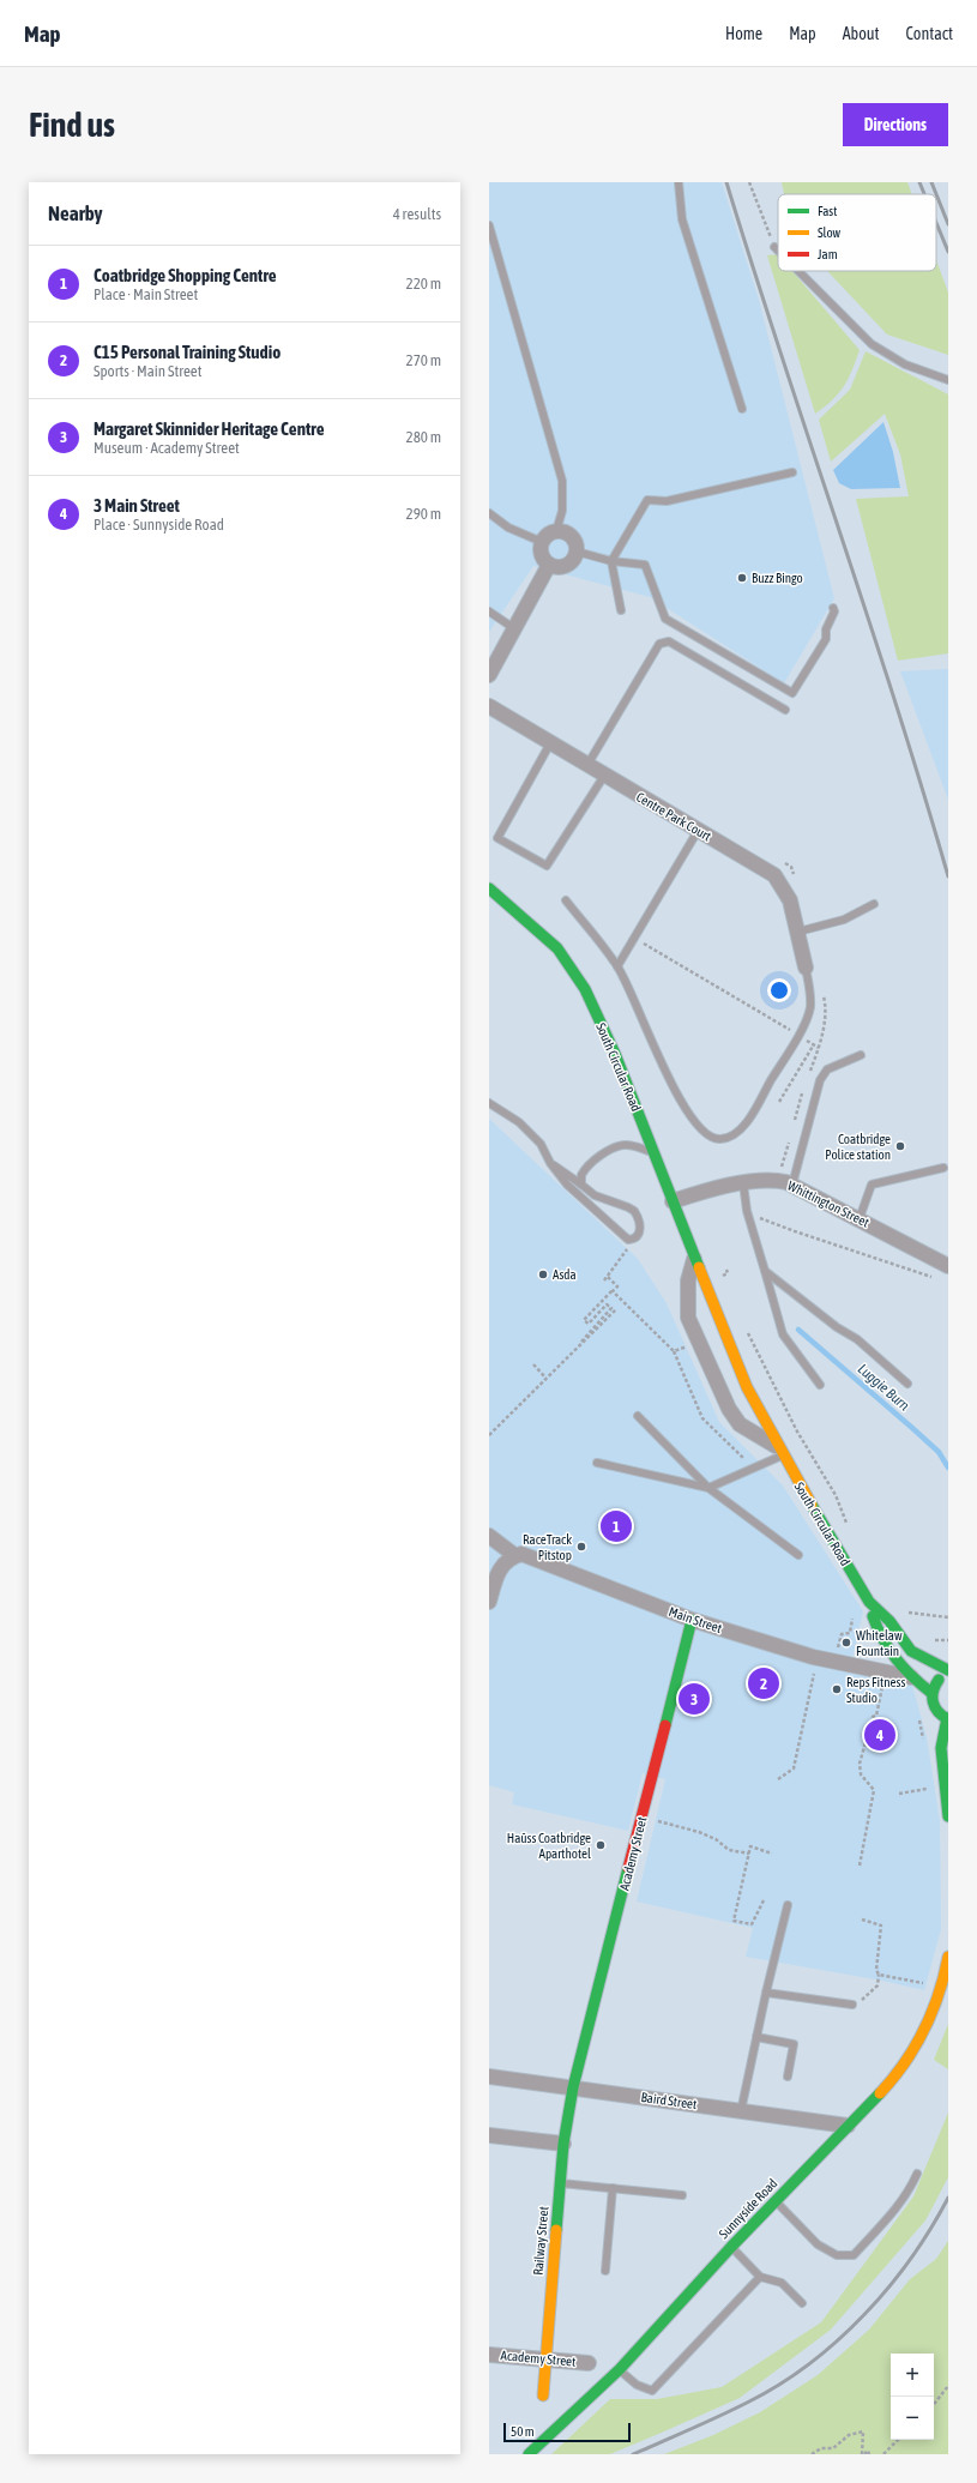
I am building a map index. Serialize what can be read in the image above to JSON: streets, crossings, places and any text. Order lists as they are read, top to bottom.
{
  "streets": {
    "main road": [
      "South Circular Road",
      "Academy Street",
      "Sunnyside Road",
      "Railway Street"
    ],
    "street": [
      "Centre Park Court",
      "Whittington Street",
      "Main Street",
      "Baird Street"
    ]
  },
  "crossings": [
    ["South Circular Road", "Whittington Street"],
    ["South Circular Road", "Main Street"],
    ["Main Street", "Academy Street"],
    ["Academy Street", "Baird Street"],
    ["Academy Street", "Railway Street"],
    ["Baird Street", "Sunnyside Road"],
    ["Baird Street", "Railway Street"]
  ],
  "water": ["Luggie Burn"],
  "places": [
    "Buzz Bingo",
    "Coatbridge Police station",
    "Asda",
    "RaceTrack Pitstop",
    "Whitelaw Fountain",
    "Reps Fitness Studio",
    "Haŭss Coatbridge Aparthotel"
  ],
  "legend": ["Fast", "Slow", "Jam"],
  "scale_bar": "50 m",
  "page": {
    "header": "Map",
    "nav": [
      "Home",
      "Map",
      "About",
      "Contact"
    ],
    "buttons": "Directions",
    "title": "Find us",
    "heading": ["Nearby", "4 results"],
    "list": [
      {
        "mark": "1",
        "name": "Coatbridge Shopping Centre",
        "note": "Place · Main Street",
        "value": "220 m"
      },
      {
        "mark": "2",
        "name": "C15 Personal Training Studio",
        "note": "Sports · Main Street",
        "value": "270 m"
      },
      {
        "mark": "3",
        "name": "Margaret Skinnider Heritage Centre",
        "note": "Museum · Academy Street",
        "value": "280 m"
      },
      {
        "mark": "4",
        "name": "3 Main Street",
        "note": "Place · Sunnyside Road",
        "value": "290 m"
      }
    ],
    "pins": [
      "1",
      "2",
      "3",
      "4"
    ],
    "map_buttons": ["+", "−"],
    "scale": "50 m"
  }
}
